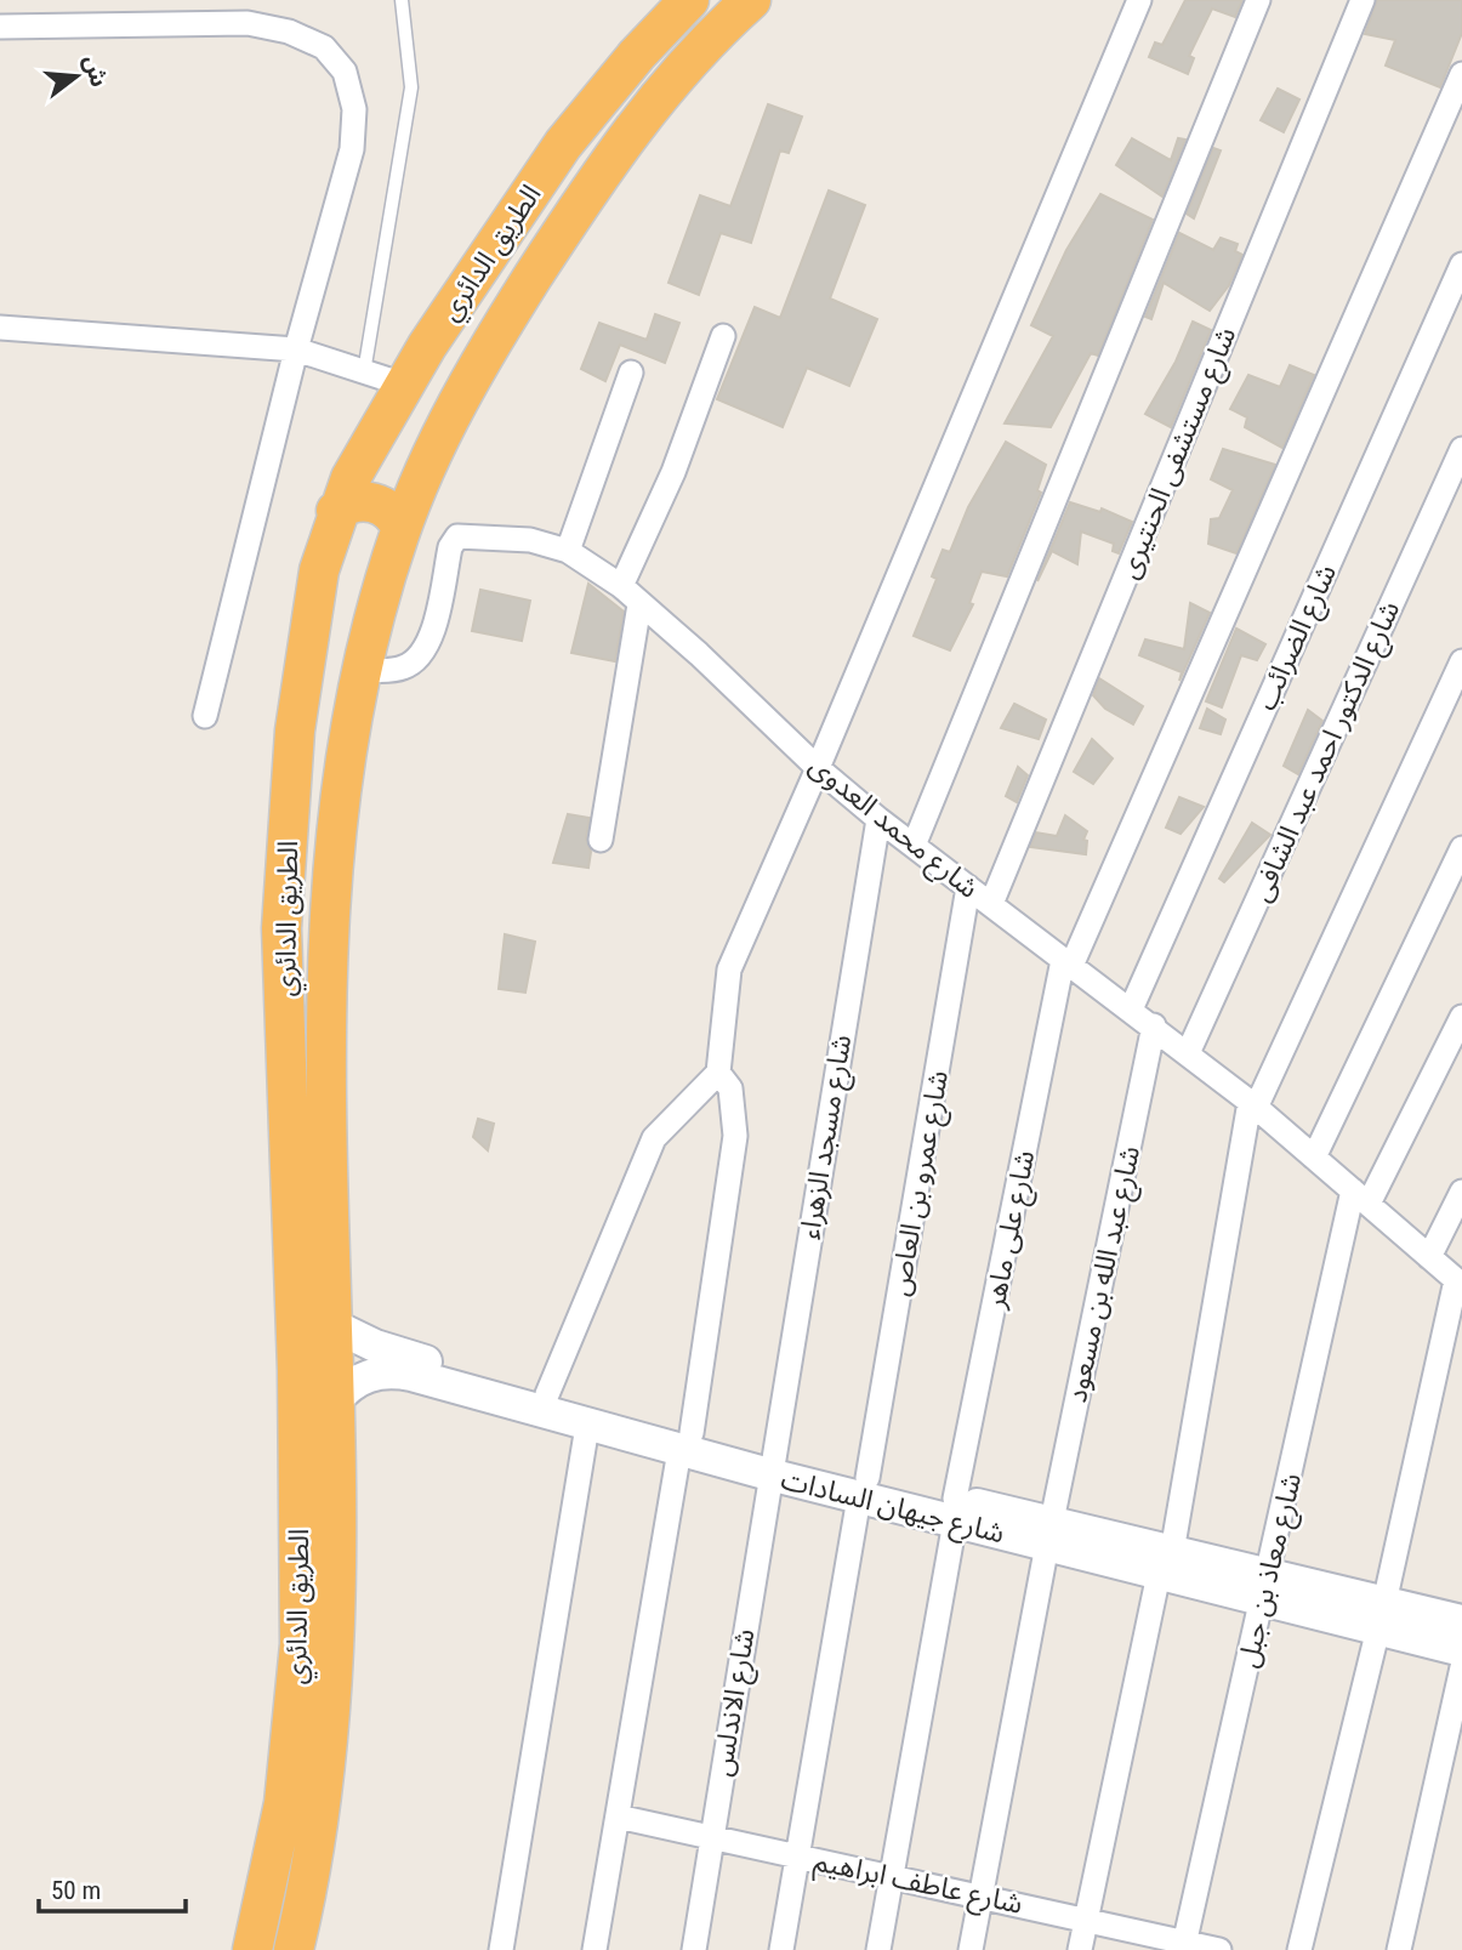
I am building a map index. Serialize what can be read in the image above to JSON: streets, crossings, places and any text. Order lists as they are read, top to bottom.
{
  "streets": {
    "highway": ["الطريق الدائري"],
    "main road": ["شارع جيهان السادات"],
    "street": [
      "شارع مستشفى الحنتيرى",
      "شارع الضرائب",
      "شارع الدكتور احمد عبد الشافى",
      "شارع محمد العدوى",
      "شارع مسجد الزهراء",
      "شارع عمرو بن العاص",
      "شارع على ماهر",
      "شارع عبد الله بن مسعود",
      "شارع معاذ بن جبل",
      "شارع الاندلس",
      "شارع عاطف ابراهيم"
    ]
  },
  "crossings": [
    ["الطريق الدائري", "شارع محمد العدوى"],
    ["الطريق الدائري", "شارع جيهان السادات"],
    ["شارع مستشفى الحنتيرى", "شارع محمد العدوى"],
    ["شارع الضرائب", "شارع محمد العدوى"],
    ["شارع الدكتور احمد عبد الشافى", "شارع محمد العدوى"],
    ["شارع محمد العدوى", "شارع مسجد الزهراء"],
    ["شارع محمد العدوى", "شارع عمرو بن العاص"],
    ["شارع محمد العدوى", "شارع على ماهر"],
    ["شارع محمد العدوى", "شارع عبد الله بن مسعود"],
    ["شارع محمد العدوى", "شارع معاذ بن جبل"],
    ["شارع مسجد الزهراء", "شارع جيهان السادات"],
    ["شارع مسجد الزهراء", "شارع الاندلس"],
    ["شارع عمرو بن العاص", "شارع جيهان السادات"],
    ["شارع عمرو بن العاص", "شارع عاطف ابراهيم"],
    ["شارع على ماهر", "شارع جيهان السادات"],
    ["شارع على ماهر", "شارع عاطف ابراهيم"],
    ["شارع عبد الله بن مسعود", "شارع جيهان السادات"],
    ["شارع عبد الله بن مسعود", "شارع عاطف ابراهيم"],
    ["شارع جيهان السادات", "شارع معاذ بن جبل"],
    ["شارع جيهان السادات", "شارع الاندلس"],
    ["شارع معاذ بن جبل", "شارع عاطف ابراهيم"],
    ["شارع الاندلس", "شارع عاطف ابراهيم"]
  ],
  "scale_bar": "50 m",
  "north": "right"
}
